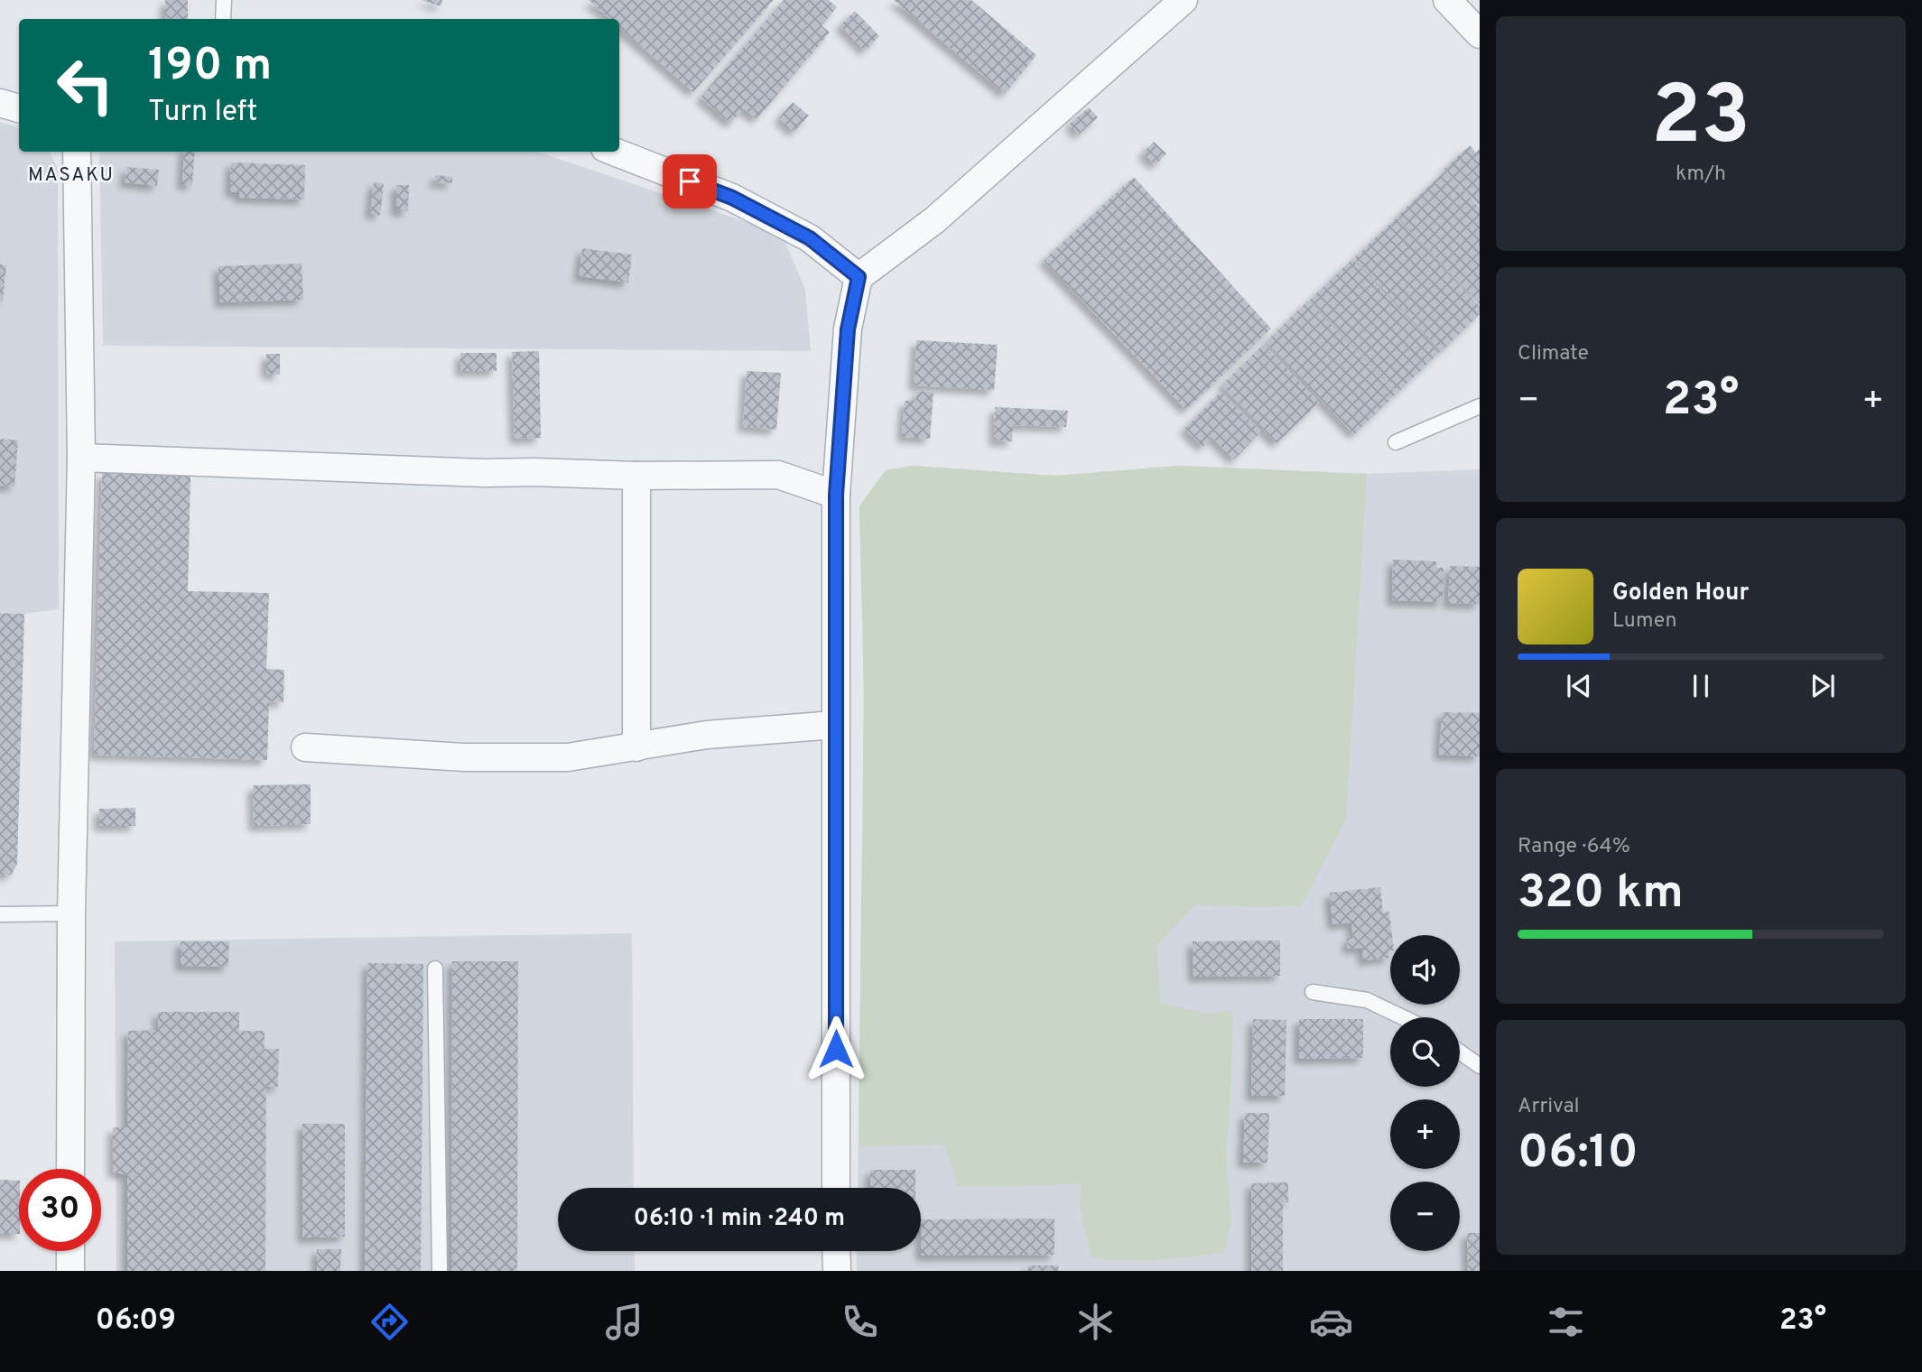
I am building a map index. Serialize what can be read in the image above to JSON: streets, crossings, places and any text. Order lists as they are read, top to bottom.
{
  "districts": ["MASAKU"],
  "page": {
    "tile": [
      ["23", "km/h"],
      "Climate",
      ["Range · 64%", "320 km"],
      ["Arrival", "06:10"]
    ],
    "turn": ["190 m", "Turn left"],
    "heat": ["−", "23°", "+"],
    "song": ["Golden Hour", "Lumen"],
    "map_buttons": ["+", "−"],
    "limit": "30",
    "trip": "06:10 · 1 min · 240 m",
    "tabs": ["06:09", "23°"]
  }
}
